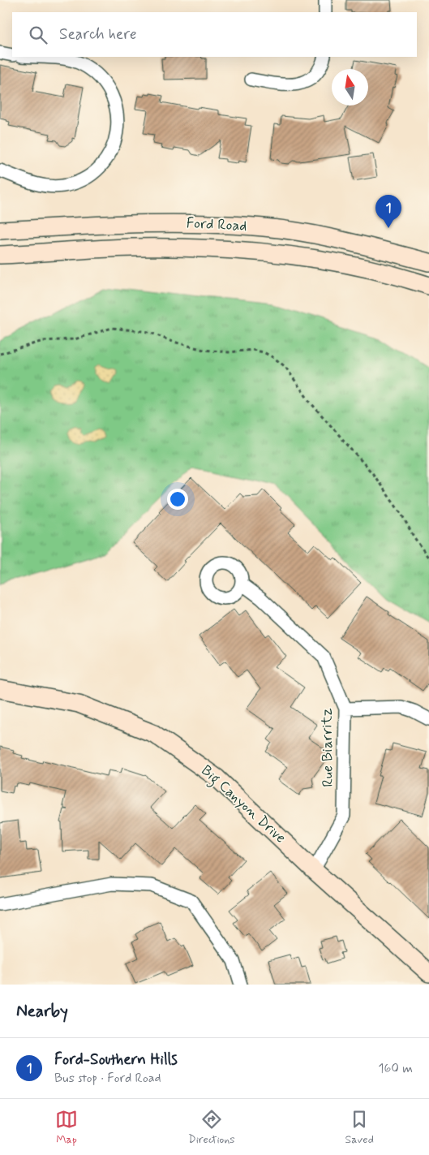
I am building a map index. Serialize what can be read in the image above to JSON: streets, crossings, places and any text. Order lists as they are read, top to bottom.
{
  "streets": {
    "main road": ["Ford Road", "Big Canyon Drive"],
    "street": ["Rue Biarritz"]
  },
  "crossings": [
    ["Rue Biarritz", "Big Canyon Drive"]
  ],
  "north": "top",
  "page": {
    "search": "Search here",
    "pins": "1",
    "heading": "Nearby",
    "list": [
      {
        "mark": "1",
        "name": "Ford-Southern Hills",
        "note": "Bus stop · Ford Road",
        "value": "160 m"
      }
    ],
    "nav": ["Map", "Directions", "Saved"]
  }
}
